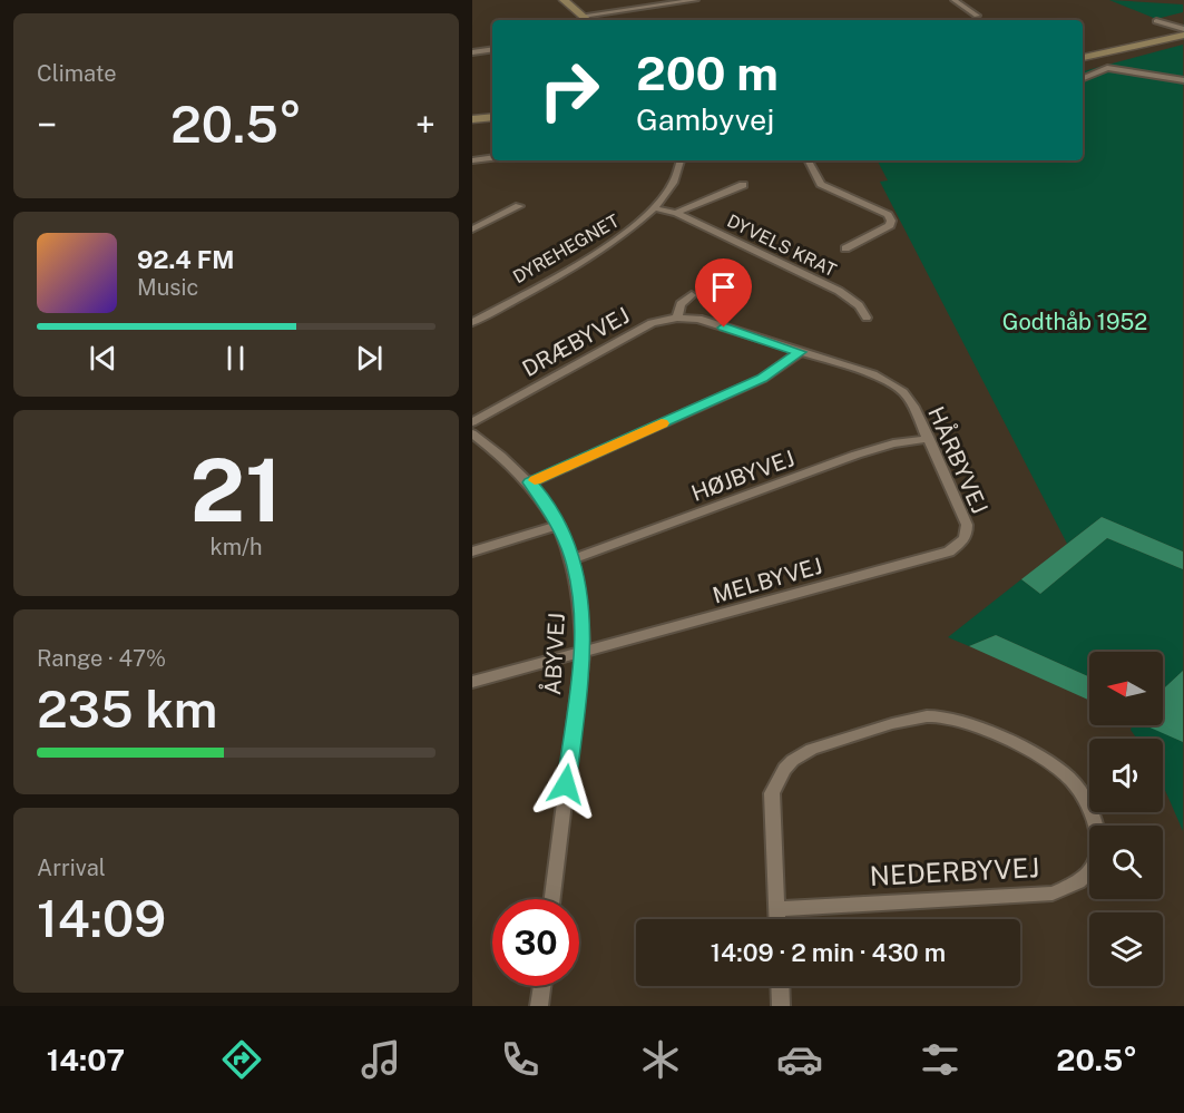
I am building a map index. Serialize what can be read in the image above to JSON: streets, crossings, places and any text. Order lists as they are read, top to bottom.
{
  "streets": {
    "street": [
      "DYVELS KRAT",
      "DYREHEGNET",
      "DRÆBYVEJ",
      "HÅRBYVEJ",
      "HØJBYVEJ",
      "MELBYVEJ",
      "ÅBYVEJ",
      "NEDERBYVEJ"
    ]
  },
  "crossings": [
    ["DYVELS KRAT", "DYREHEGNET"],
    ["DRÆBYVEJ", "HÅRBYVEJ"],
    ["HÅRBYVEJ", "HØJBYVEJ"],
    ["HÅRBYVEJ", "MELBYVEJ"],
    ["HØJBYVEJ", "ÅBYVEJ"],
    ["MELBYVEJ", "ÅBYVEJ"]
  ],
  "parks": ["Godthåb 1952"],
  "north": "left",
  "page": {
    "tile": [
      "Climate",
      ["21", "km/h"],
      ["Range · 47%", "235 km"],
      ["Arrival", "14:09"]
    ],
    "turn": ["200 m", "Gambyvej"],
    "heat": ["−", "20.5°", "+"],
    "song": ["92.4 FM", "Music"],
    "limit": "30",
    "trip": "14:09 · 2 min · 430 m",
    "tabs": ["14:07", "20.5°"]
  }
}
